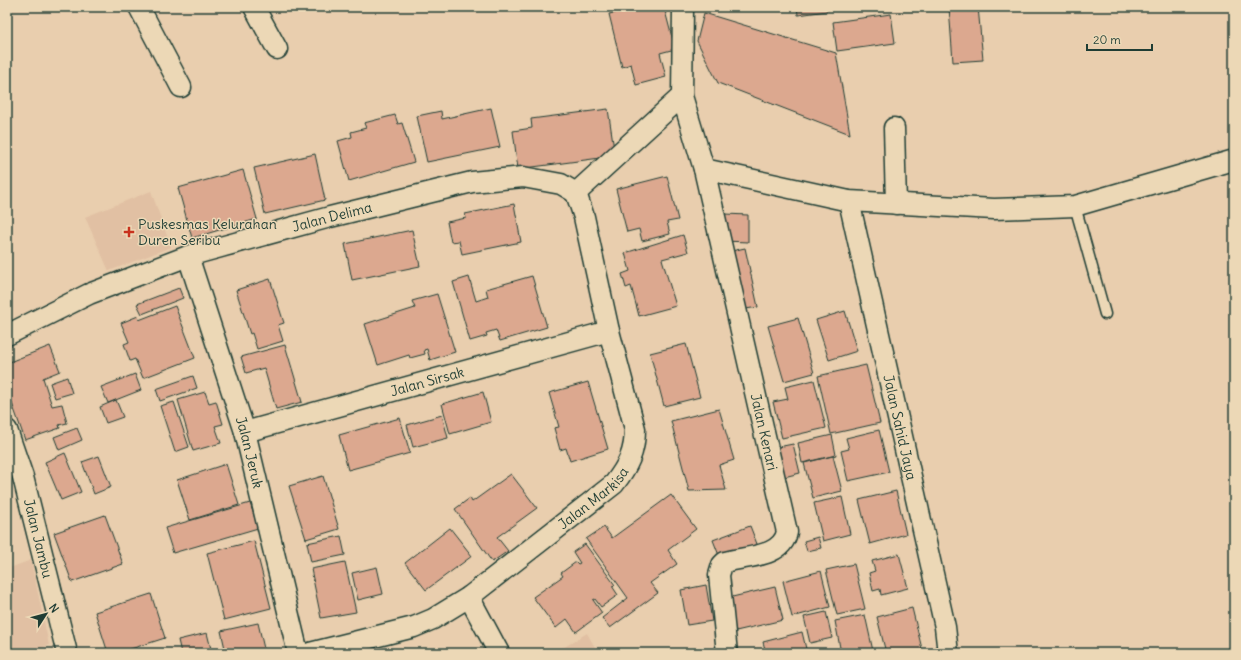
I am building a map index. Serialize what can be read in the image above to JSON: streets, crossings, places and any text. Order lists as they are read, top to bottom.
{
  "streets": {
    "street": [
      "Jalan Delima",
      "Jalan Sirsak",
      "Jalan Sahid Jaya",
      "Jalan Kenari",
      "Jalan Jeruk",
      "Jalan Markisa",
      "Jalan Jambu"
    ]
  },
  "crossings": [
    ["Jalan Delima", "Jalan Jeruk"],
    ["Jalan Delima", "Jalan Markisa"],
    ["Jalan Sirsak", "Jalan Jeruk"],
    ["Jalan Sirsak", "Jalan Markisa"]
  ],
  "places": {
    "health": ["Puskesmas Kelurahan Duren Seribu"]
  },
  "scale_bar": "20 m",
  "north": "top right"
}
